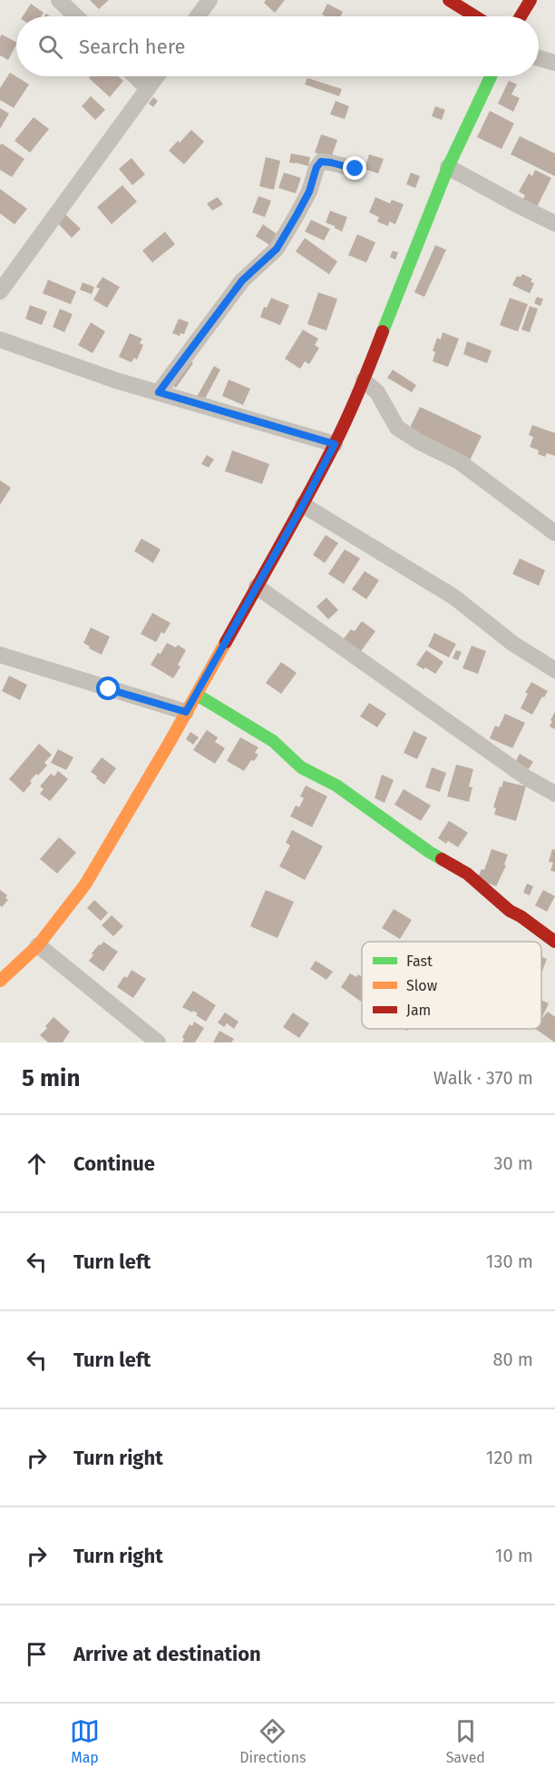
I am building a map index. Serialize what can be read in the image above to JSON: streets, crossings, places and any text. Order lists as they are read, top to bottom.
{
  "legend": ["Fast", "Slow", "Jam"],
  "page": {
    "search": "Search here",
    "heading": ["5 min", "Walk · 370 m"],
    "list": [
      ["Continue", "30 m"],
      ["Turn left", "130 m"],
      ["Turn left", "80 m"],
      ["Turn right", "120 m"],
      ["Turn right", "10 m"],
      "Arrive at destination"
    ],
    "nav": ["Map", "Directions", "Saved"]
  }
}
